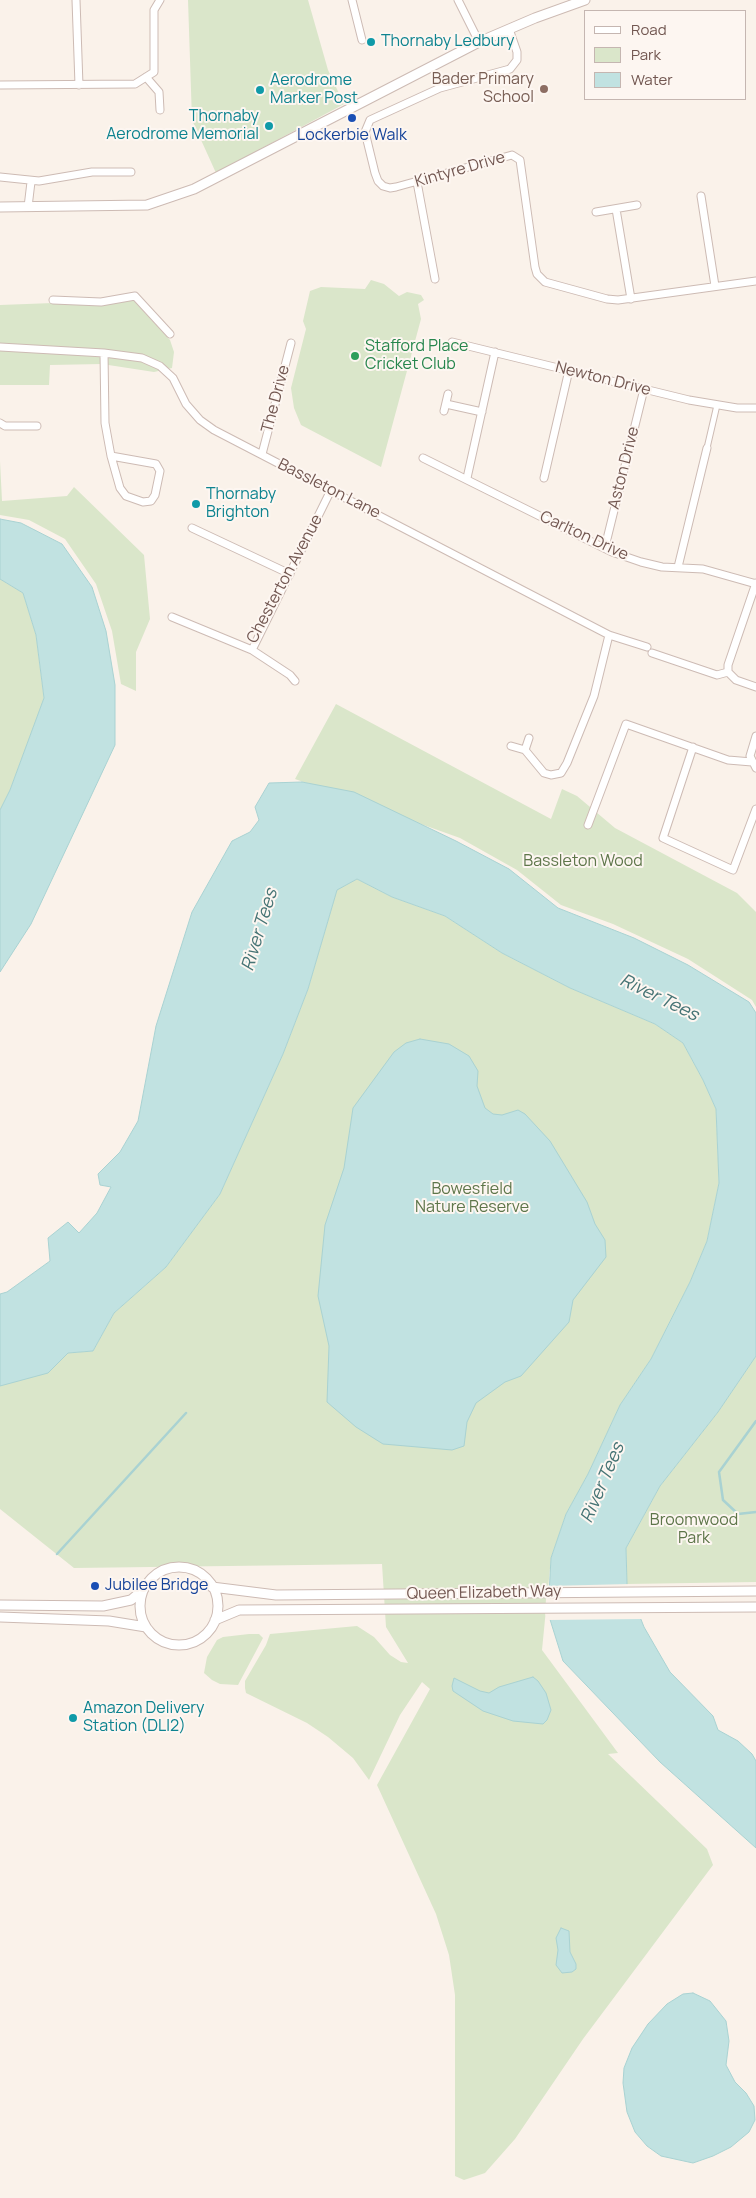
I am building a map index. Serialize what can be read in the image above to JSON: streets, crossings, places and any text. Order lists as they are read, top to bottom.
{
  "streets": {
    "street": [
      "Kintyre Drive",
      "Newton Drive",
      "The Drive",
      "Aston Drive",
      "Bassleton Lane",
      "Carlton Drive",
      "Chesterton Avenue",
      "Queen Elizabeth Way"
    ]
  },
  "crossings": [
    ["Newton Drive", "Aston Drive"],
    ["The Drive", "Bassleton Lane"],
    ["Aston Drive", "Carlton Drive"],
    ["Bassleton Lane", "Chesterton Avenue"]
  ],
  "water": ["River Tees"],
  "parks": ["Bassleton Wood", "Bowesfield Nature Reserve", "Broomwood Park"],
  "places": [
    "Thornaby Ledbury",
    "Bader Primary School",
    "Aerodrome Marker Post",
    "Lockerbie Walk",
    "Thornaby Aerodrome Memorial",
    "Stafford Place Cricket Club",
    "Thornaby Brighton",
    "Jubilee Bridge",
    "Amazon Delivery Station (DLI2)"
  ],
  "legend": ["Road", "Park", "Water"]
}
